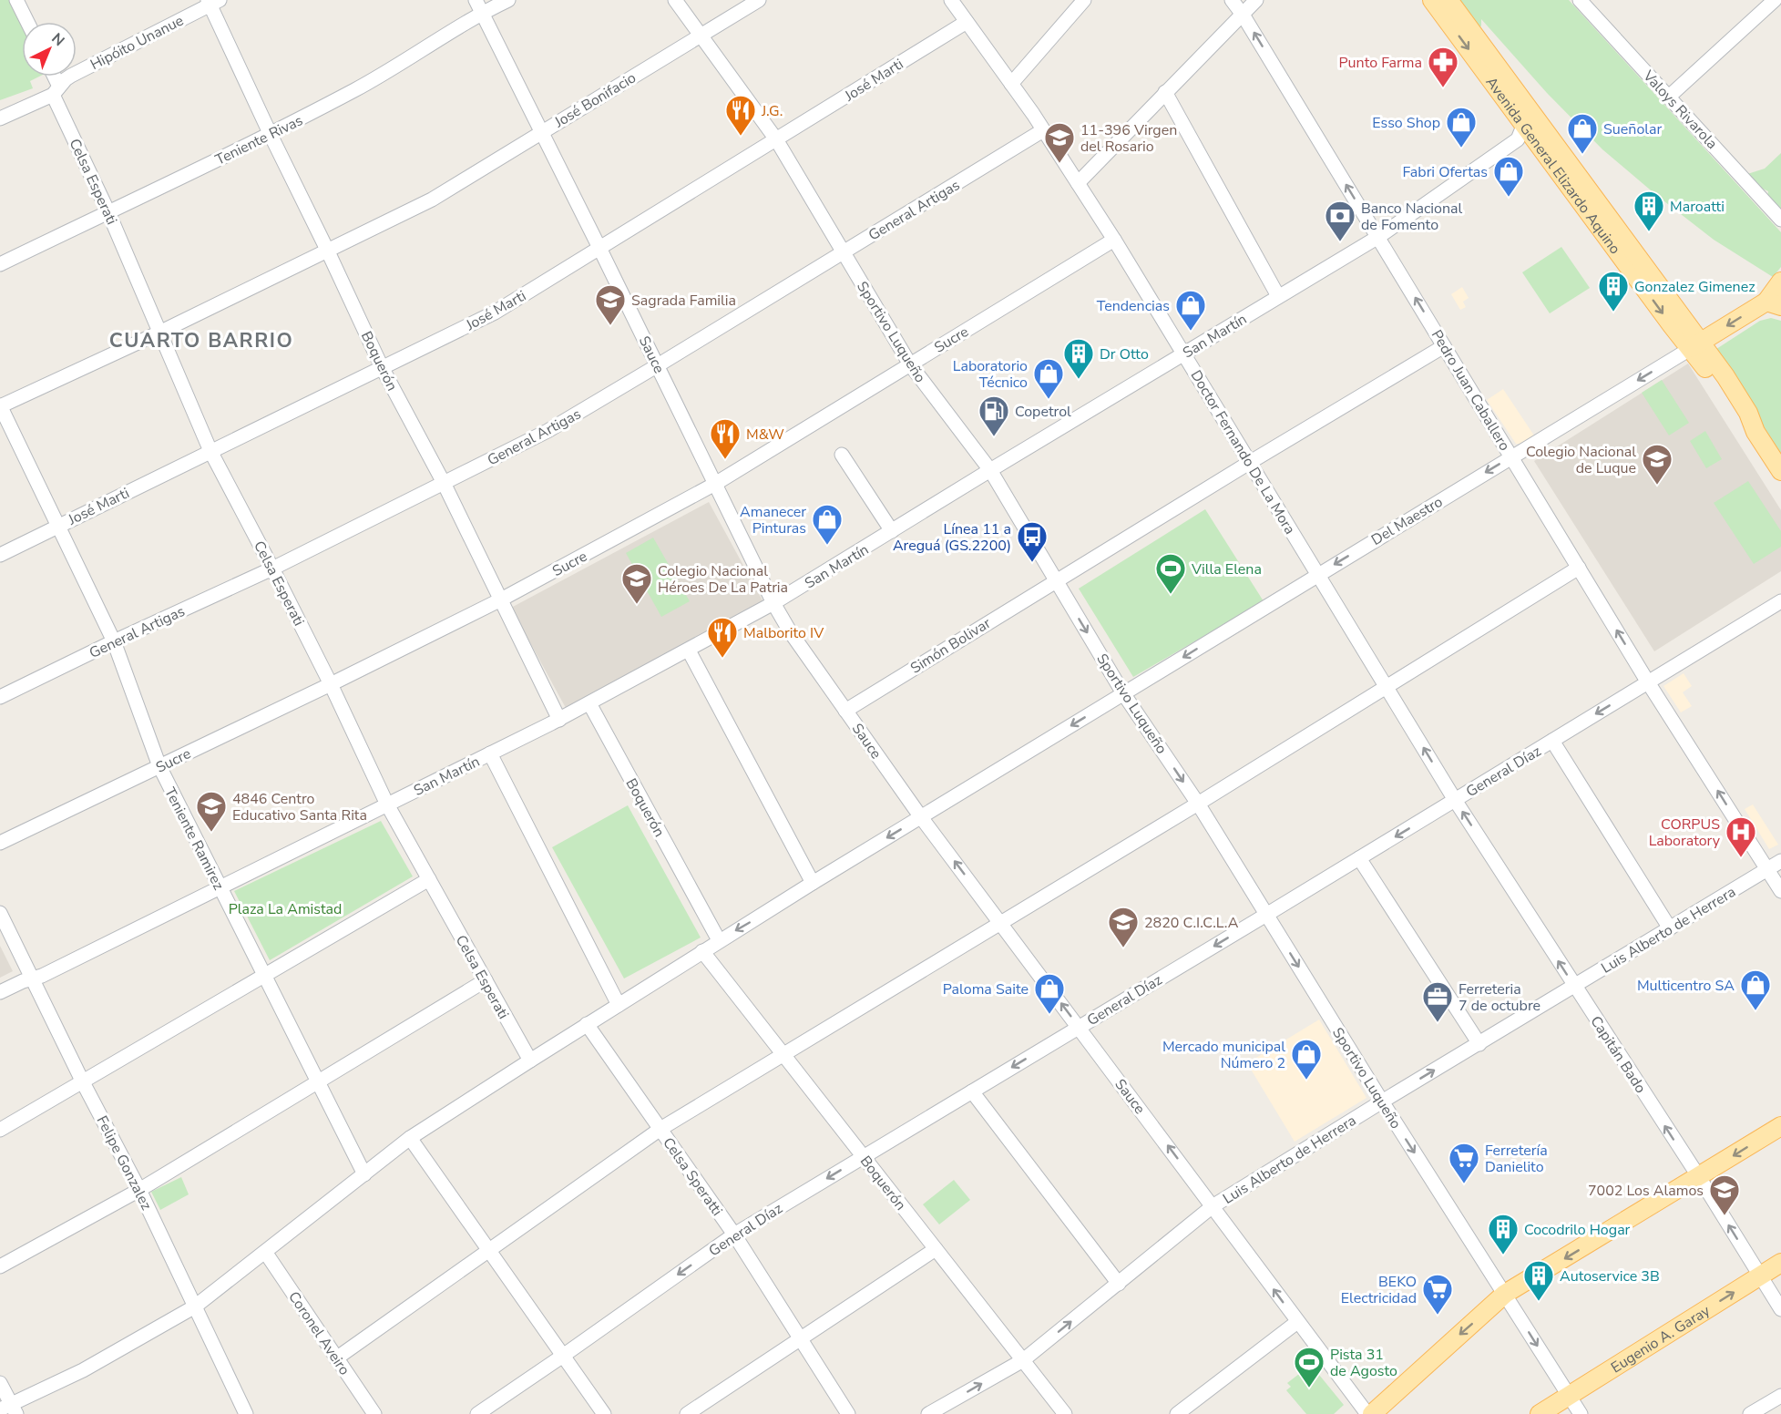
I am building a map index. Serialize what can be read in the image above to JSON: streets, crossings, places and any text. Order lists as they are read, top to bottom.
{
  "streets": {
    "main road": ["Avenida General Elizardo Aquino", "Eugenio A. Garay"],
    "street": [
      "Hipóito Unanue",
      "José Marti",
      "José Bonifacio",
      "Valoys Rivarola",
      "Teniente Rivas",
      "Celsa Esperati",
      "General Artigas",
      "Sportivo Luqueño",
      "San Martín",
      "Sucre",
      "Sauce",
      "Boquerón",
      "Pedro Juan Caballero",
      "Doctor Fernando De La Mora",
      "Del Maestro",
      "Simón Bolivar",
      "General Díaz",
      "Teniente Ramirez",
      "Luis Alberto de Herrera",
      "Capitán Bado",
      "Felipe Gonzalez",
      "Celsa Speratti",
      "Coronel Aveiro"
    ]
  },
  "crossings": [
    ["Hipóito Unanue", "Celsa Esperati"],
    ["Hipóito Unanue", "Boquerón"],
    ["José Marti", "Celsa Esperati"],
    ["José Marti", "Sportivo Luqueño"],
    ["José Marti", "Sauce"],
    ["José Marti", "Boquerón"],
    ["José Marti", "Doctor Fernando De La Mora"],
    ["José Marti", "Teniente Ramirez"],
    ["José Bonifacio", "Celsa Esperati"],
    ["José Bonifacio", "Sportivo Luqueño"],
    ["José Bonifacio", "Sauce"],
    ["José Bonifacio", "Boquerón"],
    ["José Bonifacio", "Teniente Ramirez"],
    ["Teniente Rivas", "Celsa Esperati"],
    ["Teniente Rivas", "Sauce"],
    ["Teniente Rivas", "Boquerón"],
    ["Avenida General Elizardo Aquino", "San Martín"],
    ["Avenida General Elizardo Aquino", "Del Maestro"],
    ["Celsa Esperati", "General Artigas"],
    ["Celsa Esperati", "San Martín"],
    ["Celsa Esperati", "Sucre"],
    ["Celsa Esperati", "Del Maestro"],
    ["General Artigas", "Sportivo Luqueño"],
    ["General Artigas", "Sauce"],
    ["General Artigas", "Boquerón"],
    ["General Artigas", "Doctor Fernando De La Mora"],
    ["General Artigas", "Teniente Ramirez"],
    ["Sportivo Luqueño", "San Martín"],
    ["Sportivo Luqueño", "Sucre"],
    ["Sportivo Luqueño", "Del Maestro"],
    ["Sportivo Luqueño", "Simón Bolivar"],
    ["Sportivo Luqueño", "General Díaz"],
    ["Sportivo Luqueño", "Luis Alberto de Herrera"],
    ["Sportivo Luqueño", "Eugenio A. Garay"],
    ["San Martín", "Sauce"],
    ["San Martín", "Boquerón"],
    ["San Martín", "Pedro Juan Caballero"],
    ["San Martín", "Doctor Fernando De La Mora"],
    ["San Martín", "Teniente Ramirez"],
    ["San Martín", "Felipe Gonzalez"],
    ["Sucre", "Sauce"],
    ["Sucre", "Boquerón"],
    ["Sucre", "Doctor Fernando De La Mora"],
    ["Sucre", "Teniente Ramirez"],
    ["Sauce", "Del Maestro"],
    ["Sauce", "Simón Bolivar"],
    ["Sauce", "General Díaz"],
    ["Sauce", "Luis Alberto de Herrera"],
    ["Boquerón", "Del Maestro"],
    ["Boquerón", "General Díaz"],
    ["Boquerón", "Luis Alberto de Herrera"],
    ["Pedro Juan Caballero", "Del Maestro"],
    ["Pedro Juan Caballero", "Simón Bolivar"],
    ["Pedro Juan Caballero", "General Díaz"],
    ["Pedro Juan Caballero", "Luis Alberto de Herrera"],
    ["Doctor Fernando De La Mora", "Del Maestro"],
    ["Doctor Fernando De La Mora", "Simón Bolivar"],
    ["Doctor Fernando De La Mora", "General Díaz"],
    ["Doctor Fernando De La Mora", "Capitán Bado"],
    ["Del Maestro", "Teniente Ramirez"],
    ["Del Maestro", "Felipe Gonzalez"],
    ["Del Maestro", "Celsa Speratti"],
    ["Del Maestro", "Coronel Aveiro"],
    ["General Díaz", "Capitán Bado"],
    ["General Díaz", "Celsa Speratti"],
    ["Luis Alberto de Herrera", "Capitán Bado"],
    ["Capitán Bado", "Eugenio A. Garay"]
  ],
  "one_way": [
    "Sportivo Luqueño",
    "Sauce",
    "Del Maestro",
    "General Díaz"
  ],
  "districts": ["CUARTO BARRIO"],
  "parks": ["Plaza La Amistad"],
  "places": {
    "pharmacy": ["Punto Farma"],
    "restaurant": ["J.G.", "M&W", "Malborito IV"],
    "shop": [
      "Esso Shop",
      "Sueñolar",
      "Fabri Ofertas",
      "Tendencias",
      "Laboratorio Técnico",
      "Amanecer Pinturas",
      "Multicentro SA",
      "Paloma Saite",
      "Mercado municipal Número 2"
    ],
    "school or university": [
      "11-396 Virgen del Rosario",
      "Sagrada Familia",
      "Colegio Nacional de Luque",
      "Colegio Nacional Héroes De La Patria",
      "4846 Centro Educativo Santa Rita",
      "2820 C.I.C.L.A",
      "7002 Los Alamos"
    ],
    "building": [
      "Maroatti",
      "Gonzalez Gimenez",
      "Dr Otto",
      "Cocodrilo Hogar",
      "Autoservice 3B"
    ],
    "bank": ["Banco Nacional de Fomento"],
    "fuel station": ["Copetrol"],
    "bus stop": ["Línea 11 a Areguá (GS.2200)"],
    "sports": ["Villa Elena", "Pista 31 de Agosto"],
    "hospital": ["CORPUS Laboratory"],
    "office": ["Ferreteria 7 de octubre"],
    "supermarket": ["Ferretería Danielito", "BEKO Electricidad"]
  },
  "north": "top right"
}
